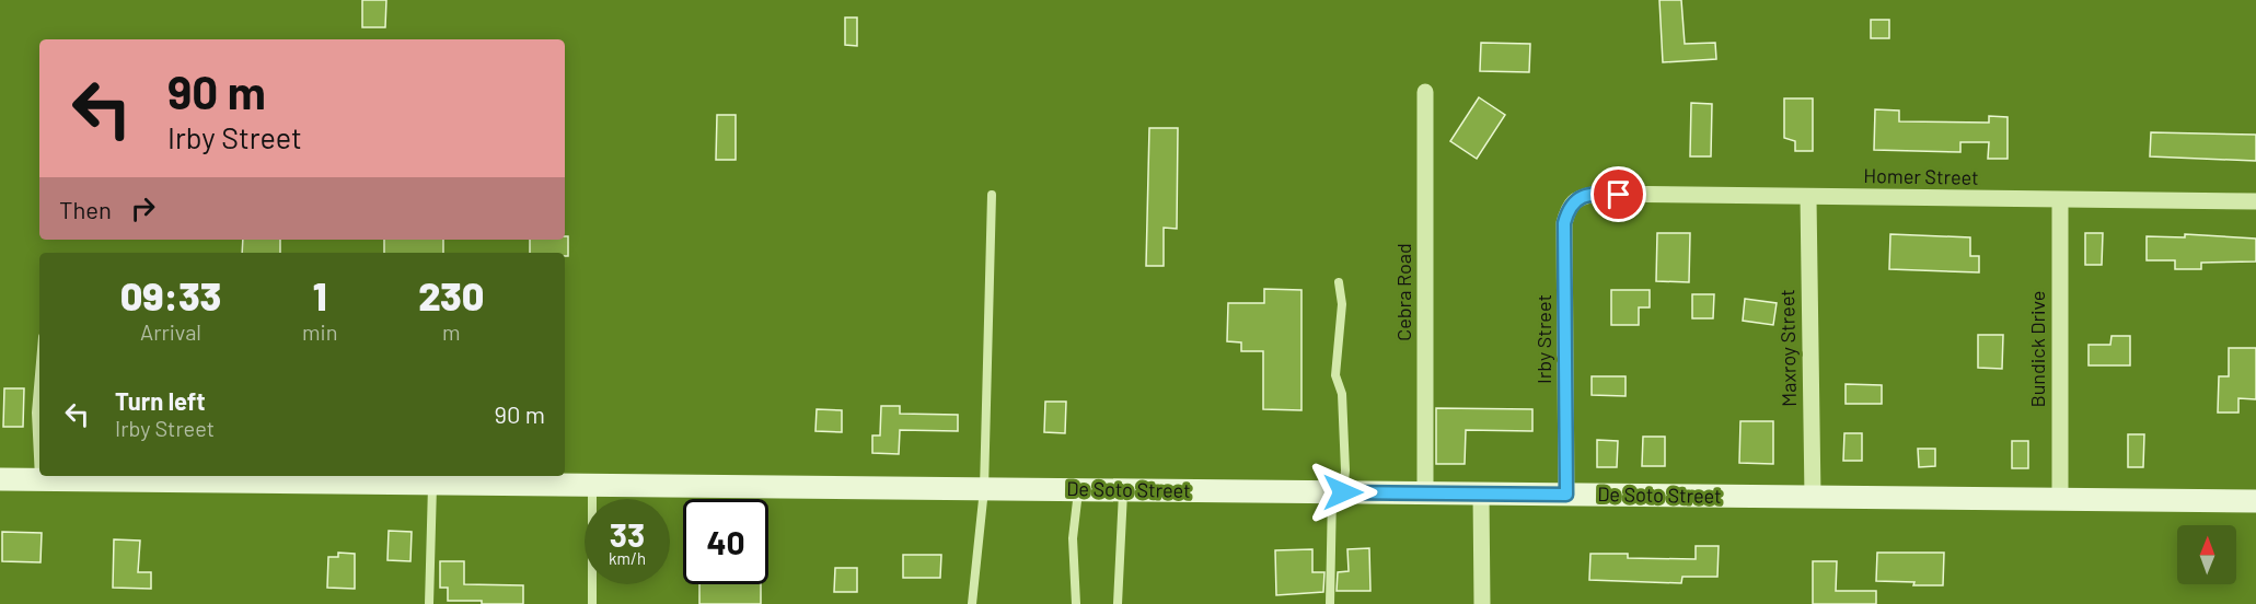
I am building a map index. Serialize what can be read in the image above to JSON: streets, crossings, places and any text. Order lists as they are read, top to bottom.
{
  "streets": {
    "street": [
      "Homer Street",
      "Cebra Road",
      "Irby Street",
      "Maxroy Street",
      "Bundick Drive",
      "De Soto Street"
    ]
  },
  "crossings": [
    ["Homer Street", "Irby Street"],
    ["Homer Street", "Maxroy Street"],
    ["Homer Street", "Bundick Drive"],
    ["Cebra Road", "De Soto Street"],
    ["Irby Street", "De Soto Street"],
    ["Maxroy Street", "De Soto Street"],
    ["Bundick Drive", "De Soto Street"]
  ],
  "north": "top",
  "page": {
    "turn": ["90 m", "Irby Street"],
    "then": "Then",
    "eta": [
      "09:33",
      "Arrival",
      "1",
      "min",
      "230",
      "m"
    ],
    "list": [
      {
        "name": "Turn left",
        "note": "Irby Street",
        "value": "90 m"
      }
    ],
    "speed": "33 km/h",
    "limit": "40"
  }
}
